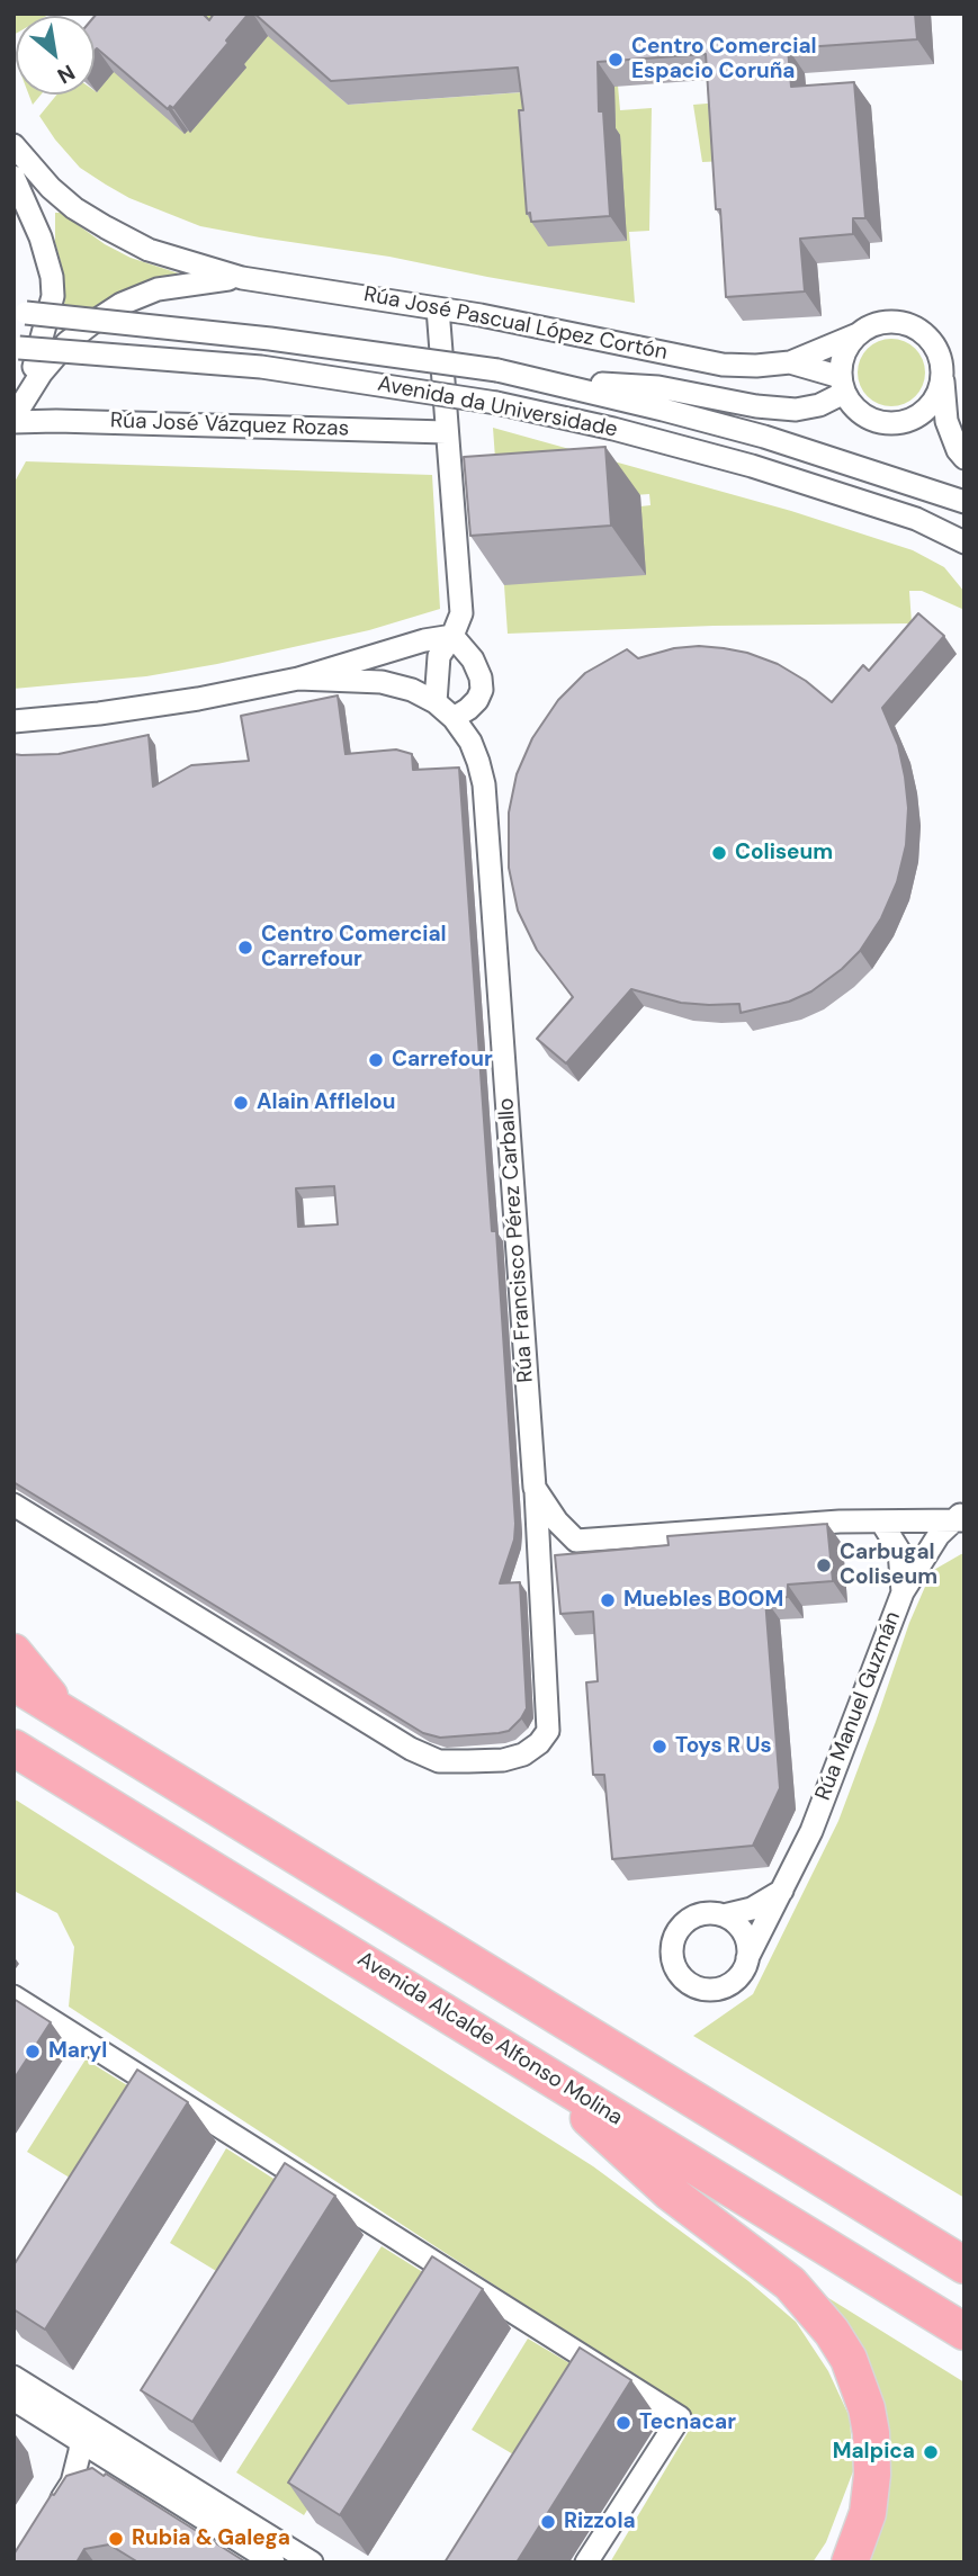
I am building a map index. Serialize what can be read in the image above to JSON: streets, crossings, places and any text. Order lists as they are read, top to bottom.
{
  "streets": {
    "highway": ["Avenida Alcalde Alfonso Molina"],
    "street": [
      "Rúa José Pascual López Cortón",
      "Avenida da Universidade",
      "Rúa José Vázquez Rozas",
      "Rúa Francisco Pérez Carballo",
      "Rúa Manuel Guzmán"
    ]
  },
  "crossings": [
    ["Rúa José Pascual López Cortón", "Avenida da Universidade"],
    ["Rúa José Pascual López Cortón", "Rúa José Vázquez Rozas"]
  ],
  "places": [
    "Centro Comercial Espacio Coruña",
    "Coliseum",
    "Centro Comercial Carrefour",
    "Carrefour",
    "Alain Afflelou",
    "Carbugal Coliseum",
    "Muebles BOOM",
    "Toys R Us",
    "Maryl",
    "Tecnacar",
    "Malpica",
    "Rizzola",
    "Rubia & Galega"
  ],
  "north": "bottom right"
}
